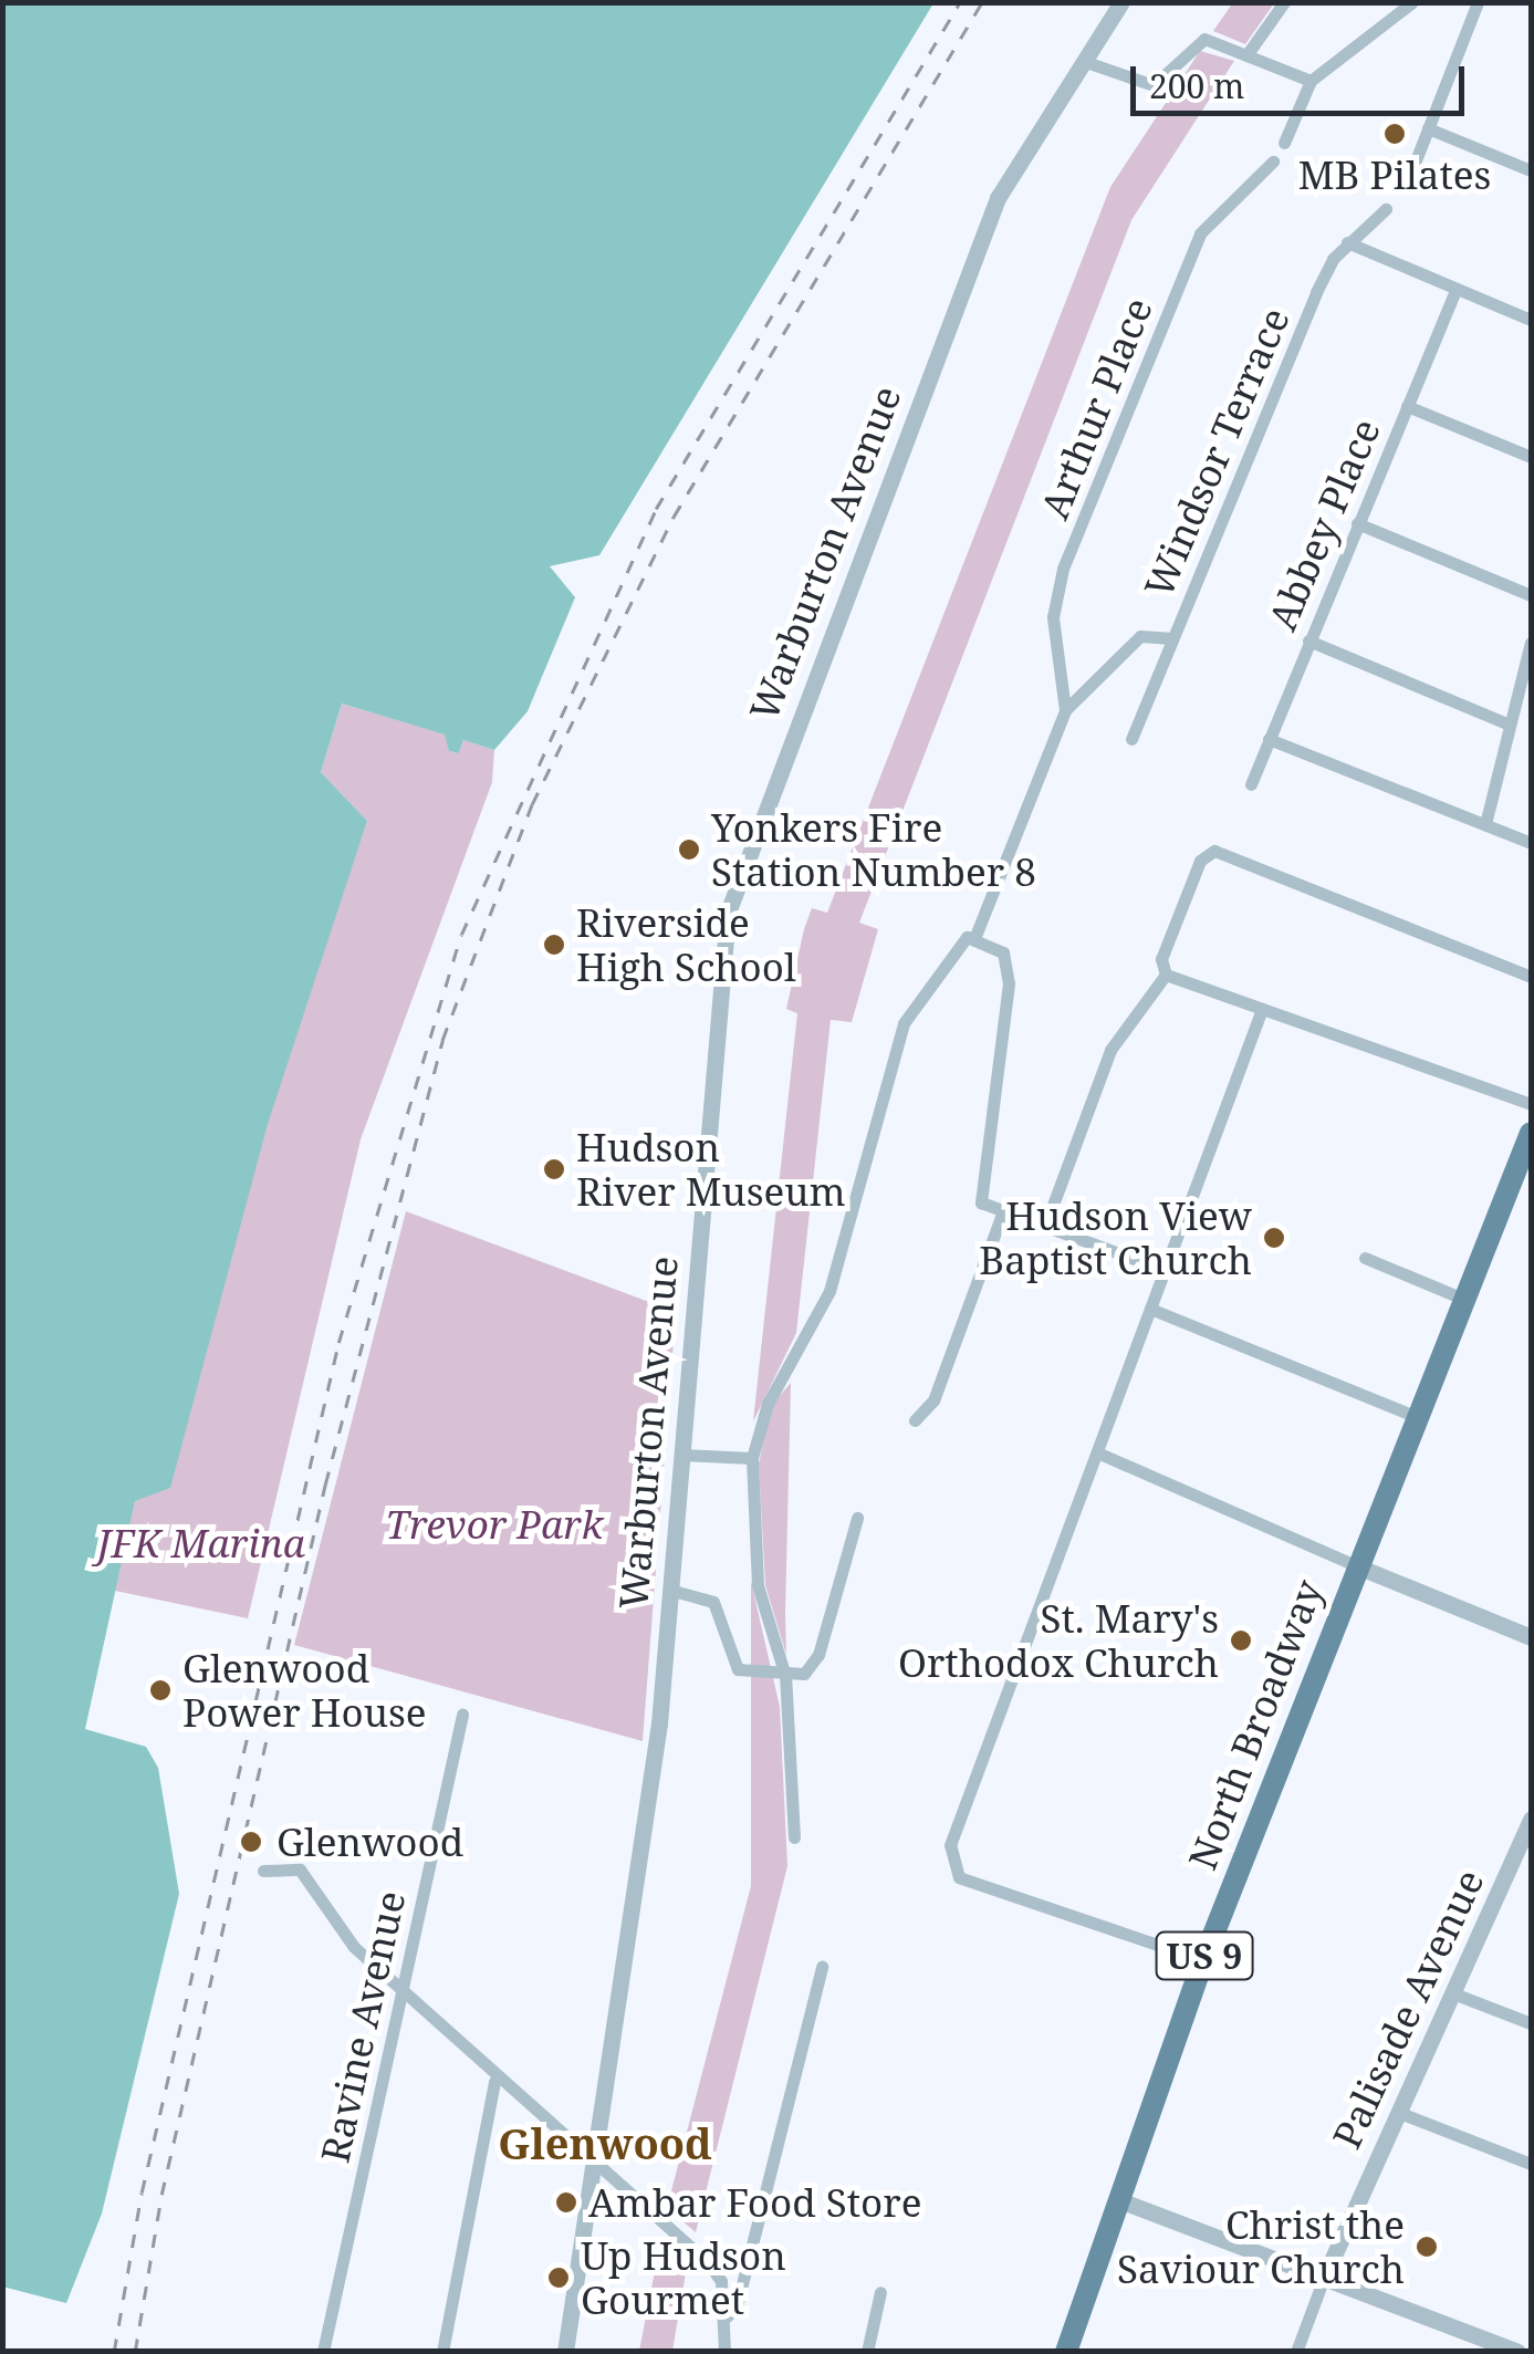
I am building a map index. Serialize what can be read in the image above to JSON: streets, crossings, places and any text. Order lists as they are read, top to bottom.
{
  "streets": {
    "main road": ["North Broadway", "US 9"],
    "street": [
      "Arthur Place",
      "Windsor Terrace",
      "Abbey Place",
      "Warburton Avenue",
      "Palisade Avenue",
      "Ravine Avenue"
    ]
  },
  "districts": ["Glenwood"],
  "parks": ["Trevor Park", "JFK Marina"],
  "places": [
    "MB Pilates",
    "Yonkers Fire Station Number 8",
    "Riverside High School",
    "Hudson River Museum",
    "Hudson View Baptist Church",
    "St. Mary's Orthodox Church",
    "Glenwood Power House",
    "Glenwood",
    "Ambar Food Store",
    "Christ the Saviour Church",
    "Up Hudson Gourmet"
  ],
  "scale_bar": "200 m"
}
